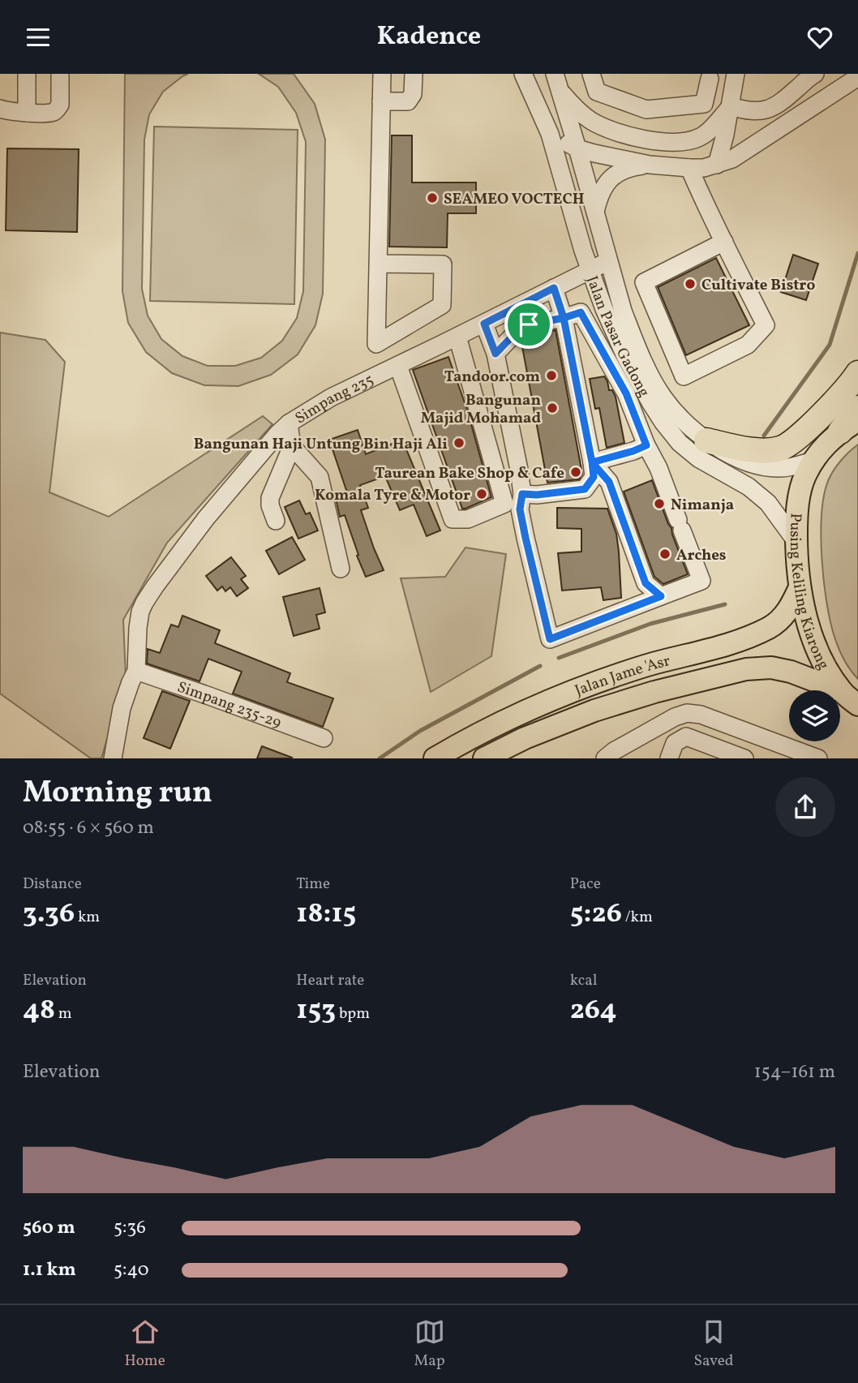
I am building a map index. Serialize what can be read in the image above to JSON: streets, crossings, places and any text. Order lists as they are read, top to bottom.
{
  "streets": {
    "main road": ["Pusing Keliling Kiarong", "Jalan Jame 'Asr"],
    "street": ["Jalan Pasar Gadong", "Simpang 235", "Simpang 235-29"]
  },
  "crossings": [
    ["Jalan Pasar Gadong", "Simpang 235"],
    ["Jalan Pasar Gadong", "Pusing Keliling Kiarong"],
    ["Simpang 235", "Simpang 235-29"],
    ["Pusing Keliling Kiarong", "Jalan Jame 'Asr"]
  ],
  "places": [
    "SEAMEO VOCTECH",
    "Cultivate Bistro",
    "Tandoor.com",
    "Bangunan Majid Mohamad",
    "Bangunan Haji Untung Bin Haji Ali",
    "Taurean Bake Shop & Cafe",
    "Komala Tyre & Motor",
    "Nimanja",
    "Arches"
  ],
  "page": {
    "header": "Kadence",
    "heading": ["Morning run", "08:55 · 6 × 560 m"],
    "stats": [
      ["Distance", "3.36 km"],
      ["Time", "18:15"],
      ["Pace", "5:26 /km"],
      ["Elevation", "48 m"],
      ["Heart rate", "153 bpm"],
      ["kcal", "264"]
    ],
    "chart": ["Elevation", "154–161 m"],
    "list": [
      {
        "name": "560 m",
        "note": "5:36"
      },
      {
        "name": "1.1 km",
        "note": "5:40"
      }
    ],
    "tabs": ["Home", "Map", "Saved"]
  }
}
